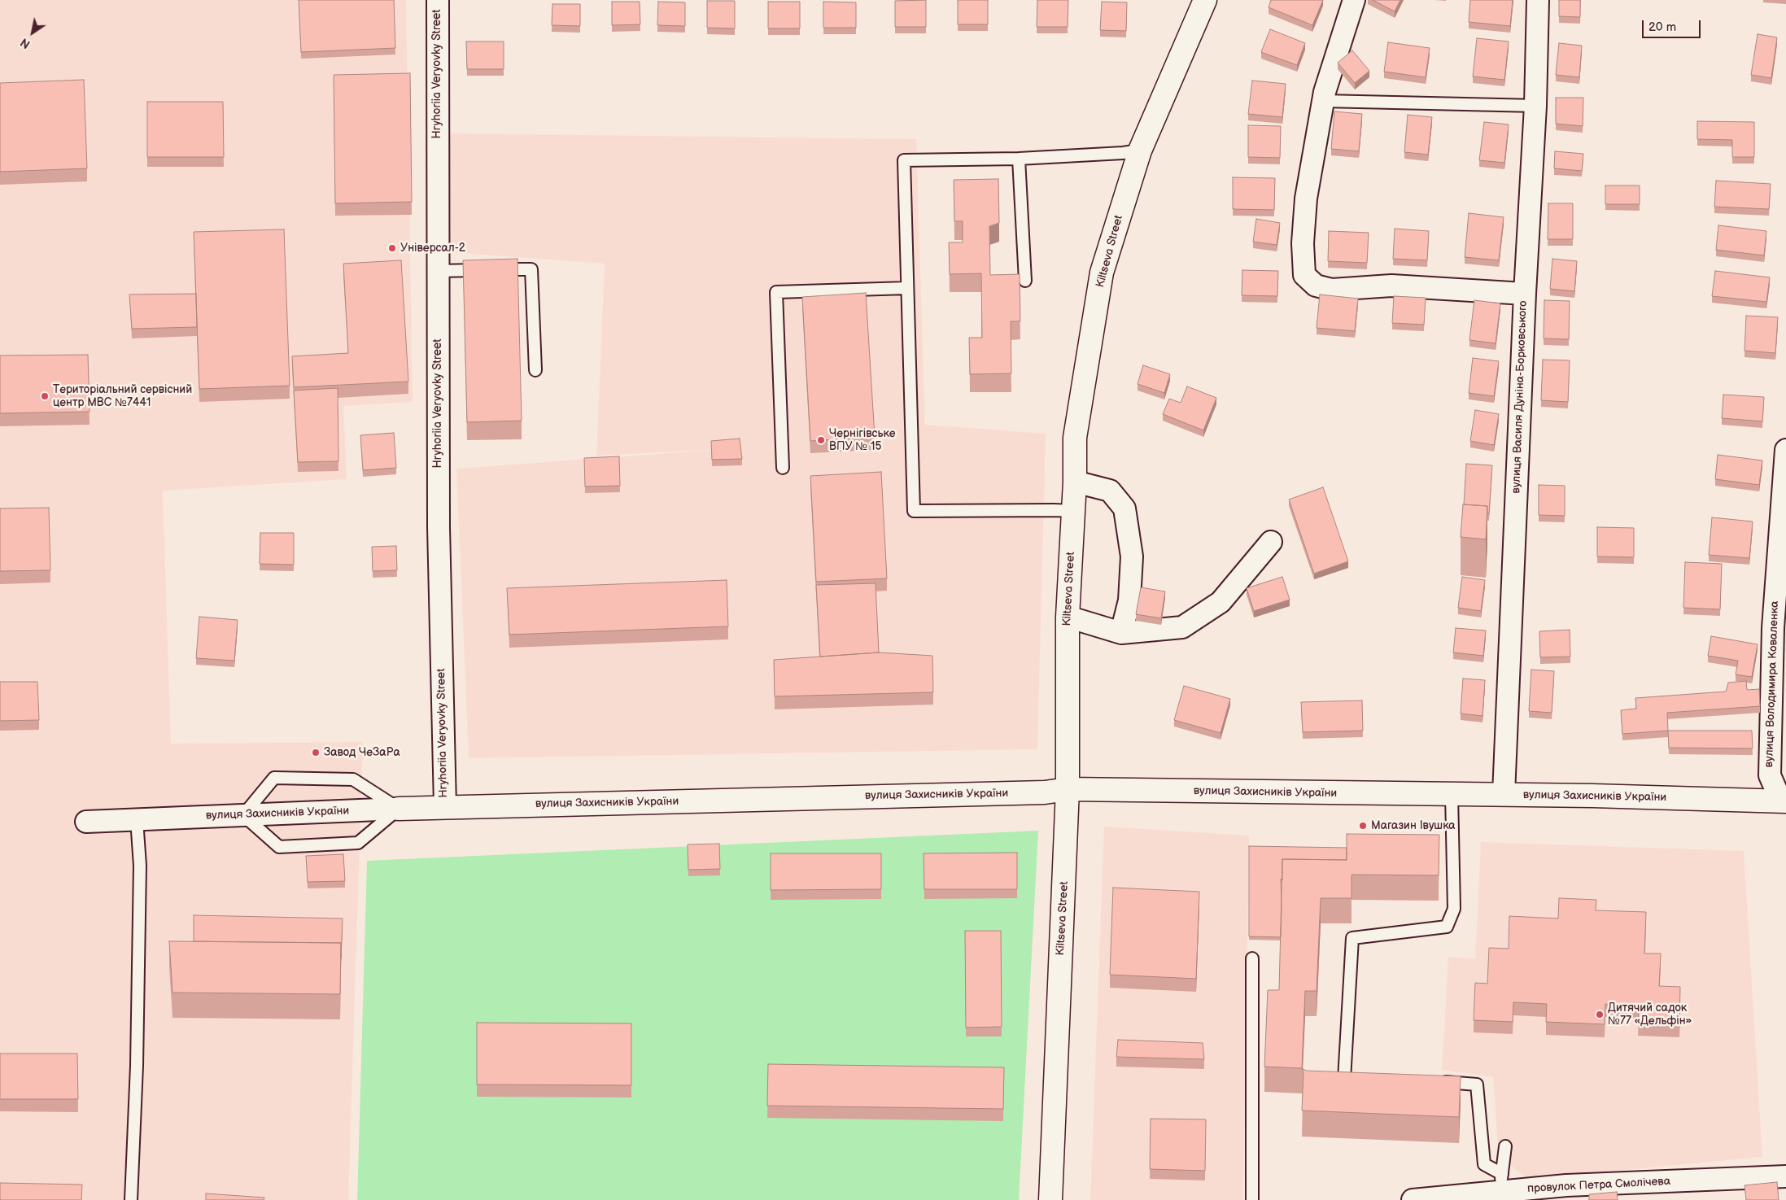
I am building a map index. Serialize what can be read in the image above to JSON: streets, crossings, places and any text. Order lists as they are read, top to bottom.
{
  "streets": {
    "street": [
      "Hryhoriia Veryovky Street",
      "Kiltseva Street",
      "вулиця Василя Дуніна-Борковського",
      "вулиця Володимира Коваленка",
      "вулиця Захисників України",
      "провулок Петра Смолічева"
    ]
  },
  "crossings": [
    ["Hryhoriia Veryovky Street", "вулиця Захисників України"],
    ["Kiltseva Street", "вулиця Захисників України"],
    ["вулиця Василя Дуніна-Борковського", "вулиця Захисників України"],
    ["вулиця Володимира Коваленка", "вулиця Захисників України"]
  ],
  "places": [
    "Універсал-2",
    "Територіальний сервісний центр МВС №7441",
    "Чернігівське ВПУ № 15",
    "Завод ЧеЗаРа",
    "Магазин Івушка",
    "Дитячий садок №77 «Дельфін»"
  ],
  "scale_bar": "20 m",
  "north": "bottom left"
}
